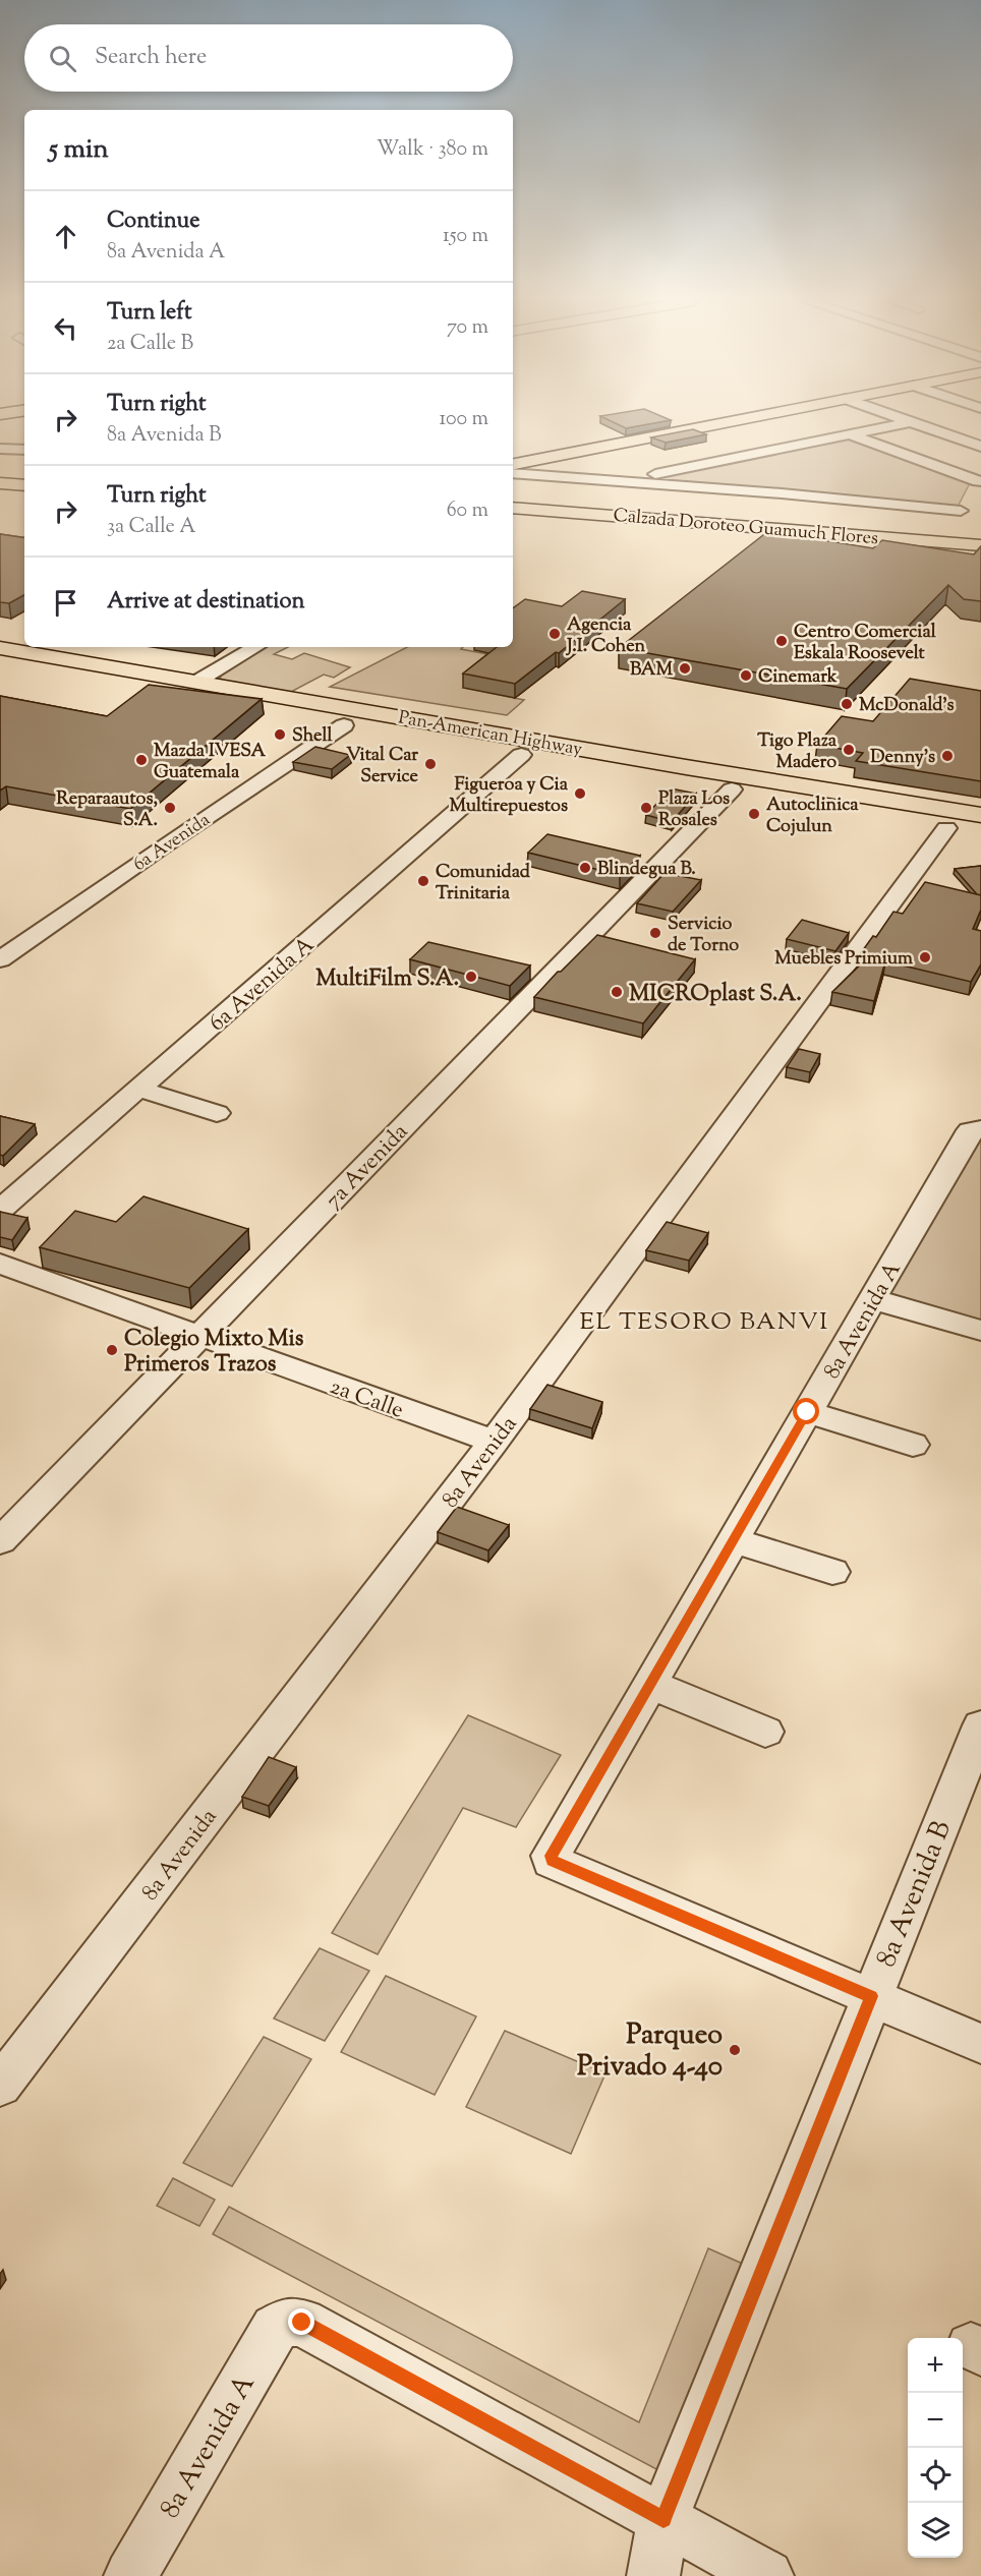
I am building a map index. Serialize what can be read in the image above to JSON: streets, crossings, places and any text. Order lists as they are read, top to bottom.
{
  "streets": {
    "main road": ["Calzada Doroteo Guamuch Flores", "Pan-American Highway"],
    "street": [
      "6a Avenida",
      "6a Avenida A",
      "7a Avenida",
      "8a Avenida A",
      "2a Calle",
      "8a Avenida",
      "8a Avenida B"
    ]
  },
  "crossings": [
    ["Pan-American Highway", "6a Avenida"],
    ["Pan-American Highway", "6a Avenida A"],
    ["Pan-American Highway", "7a Avenida"],
    ["Pan-American Highway", "8a Avenida"],
    ["7a Avenida", "2a Calle"],
    ["8a Avenida A", "8a Avenida B"],
    ["2a Calle", "8a Avenida"]
  ],
  "districts": ["EL TESORO BANVI"],
  "places": [
    "Agencia J.I. Cohen",
    "Centro Comercial Eskala Roosevelt",
    "BAM",
    "Cinemark",
    "McDonald's",
    "Shell",
    "Tigo Plaza Madero",
    "Denny's",
    "Mazda IVESA Guatemala",
    "Vital Car Service",
    "Figueroa y Cia Multirepuestos",
    "Reparaautos, S.A.",
    "Plaza Los Rosales",
    "Autoclinica Cojulun",
    "Blindegua B.",
    "Comunidad Trinitaria",
    "Servicio de Torno",
    "Muebles Primium",
    "MultiFilm S.A.",
    "MICROplast S.A.",
    "Colegio Mixto Mis Primeros Trazos",
    "Parqueo Privado 4-40"
  ],
  "page": {
    "search": "Search here",
    "heading": ["5 min", "Walk · 380 m"],
    "list": [
      ["Continue", "8a Avenida A", "150 m"],
      ["Turn left", "2a Calle B", "70 m"],
      ["Turn right", "8a Avenida B", "100 m"],
      ["Turn right", "3a Calle A", "60 m"],
      "Arrive at destination"
    ],
    "map_buttons": ["+", "−"]
  }
}
